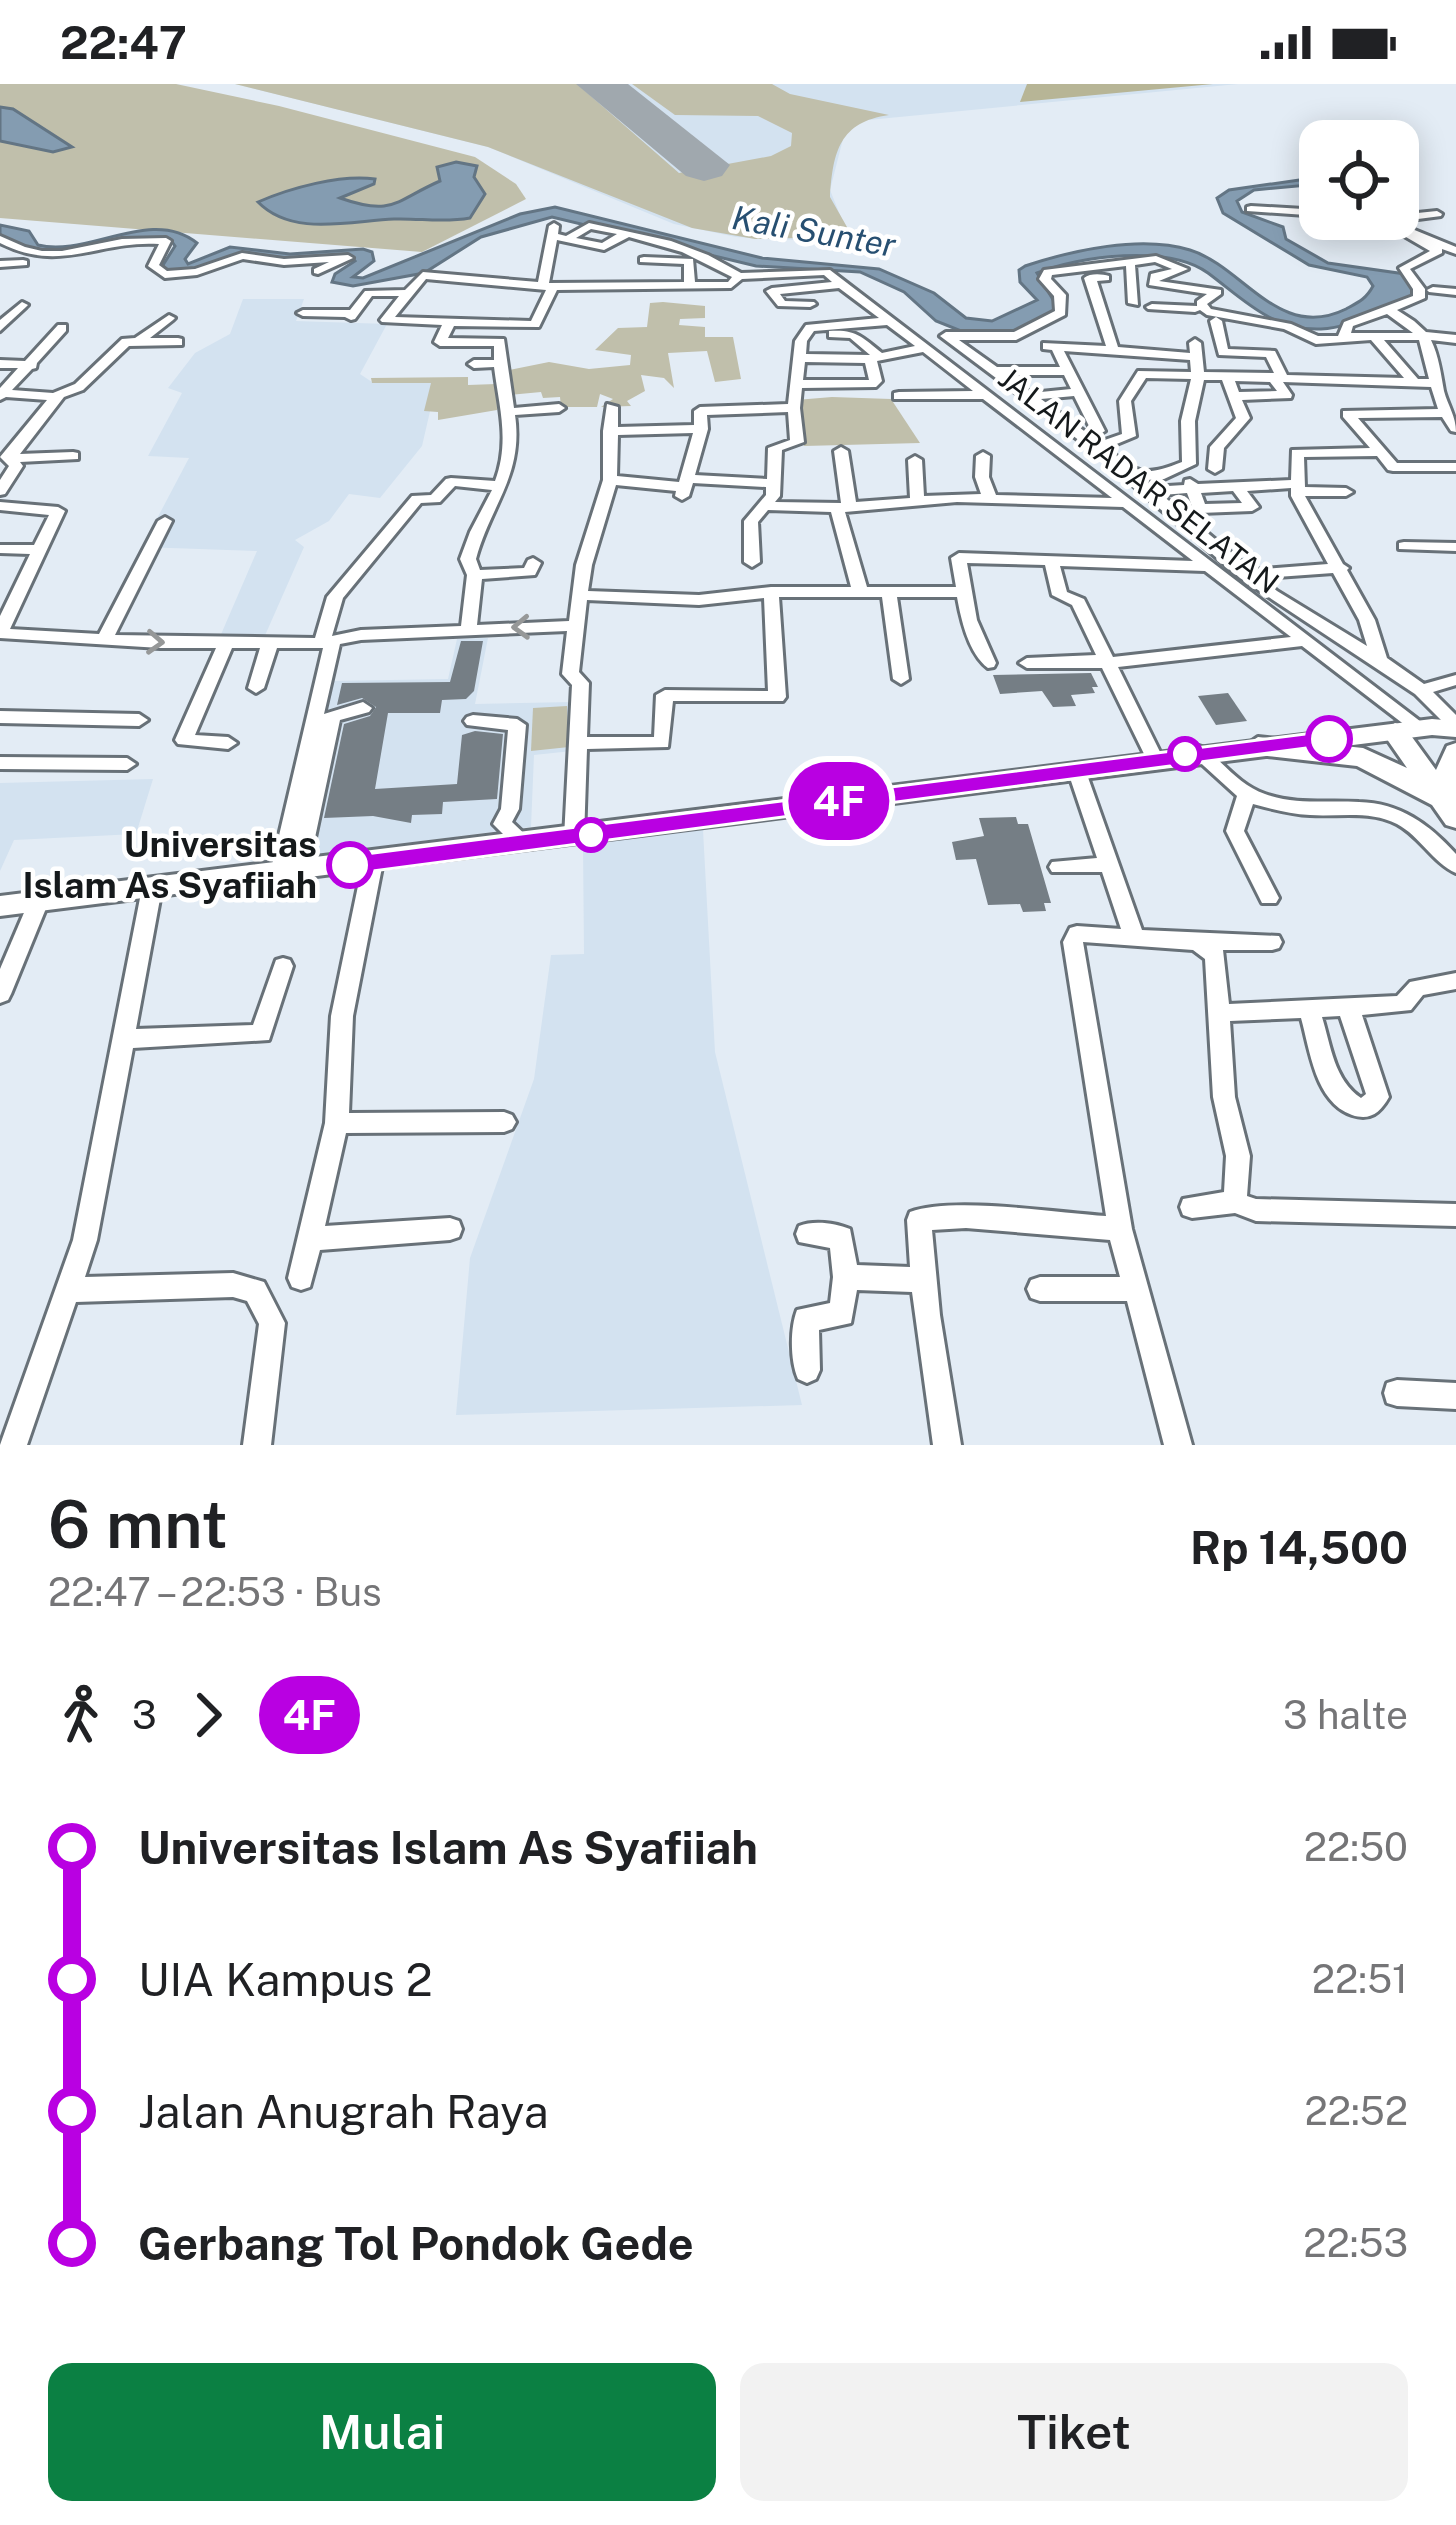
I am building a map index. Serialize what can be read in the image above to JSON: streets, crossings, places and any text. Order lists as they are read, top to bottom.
{
  "streets": {
    "street": ["JALAN RADAR SELATAN"]
  },
  "water": ["Kali Sunter"],
  "places": ["Universitas Islam As Syafiiah"],
  "lines": ["bus line 4F"],
  "page": {
    "status": "22:47",
    "on_map": "4F",
    "heading": ["6 mnt", "22:47 – 22:53 · Bus", "Rp 14,500"],
    "legs": ["3", "4F", "3 halte"],
    "list": [
      {
        "name": "Universitas Islam As Syafiiah",
        "value": "22:50"
      },
      {
        "name": "UIA Kampus 2",
        "value": "22:51"
      },
      {
        "name": "Jalan Anugrah Raya",
        "value": "22:52"
      },
      {
        "name": "Gerbang Tol Pondok Gede",
        "value": "22:53"
      }
    ],
    "buttons": ["Mulai", "Tiket"]
  }
}
